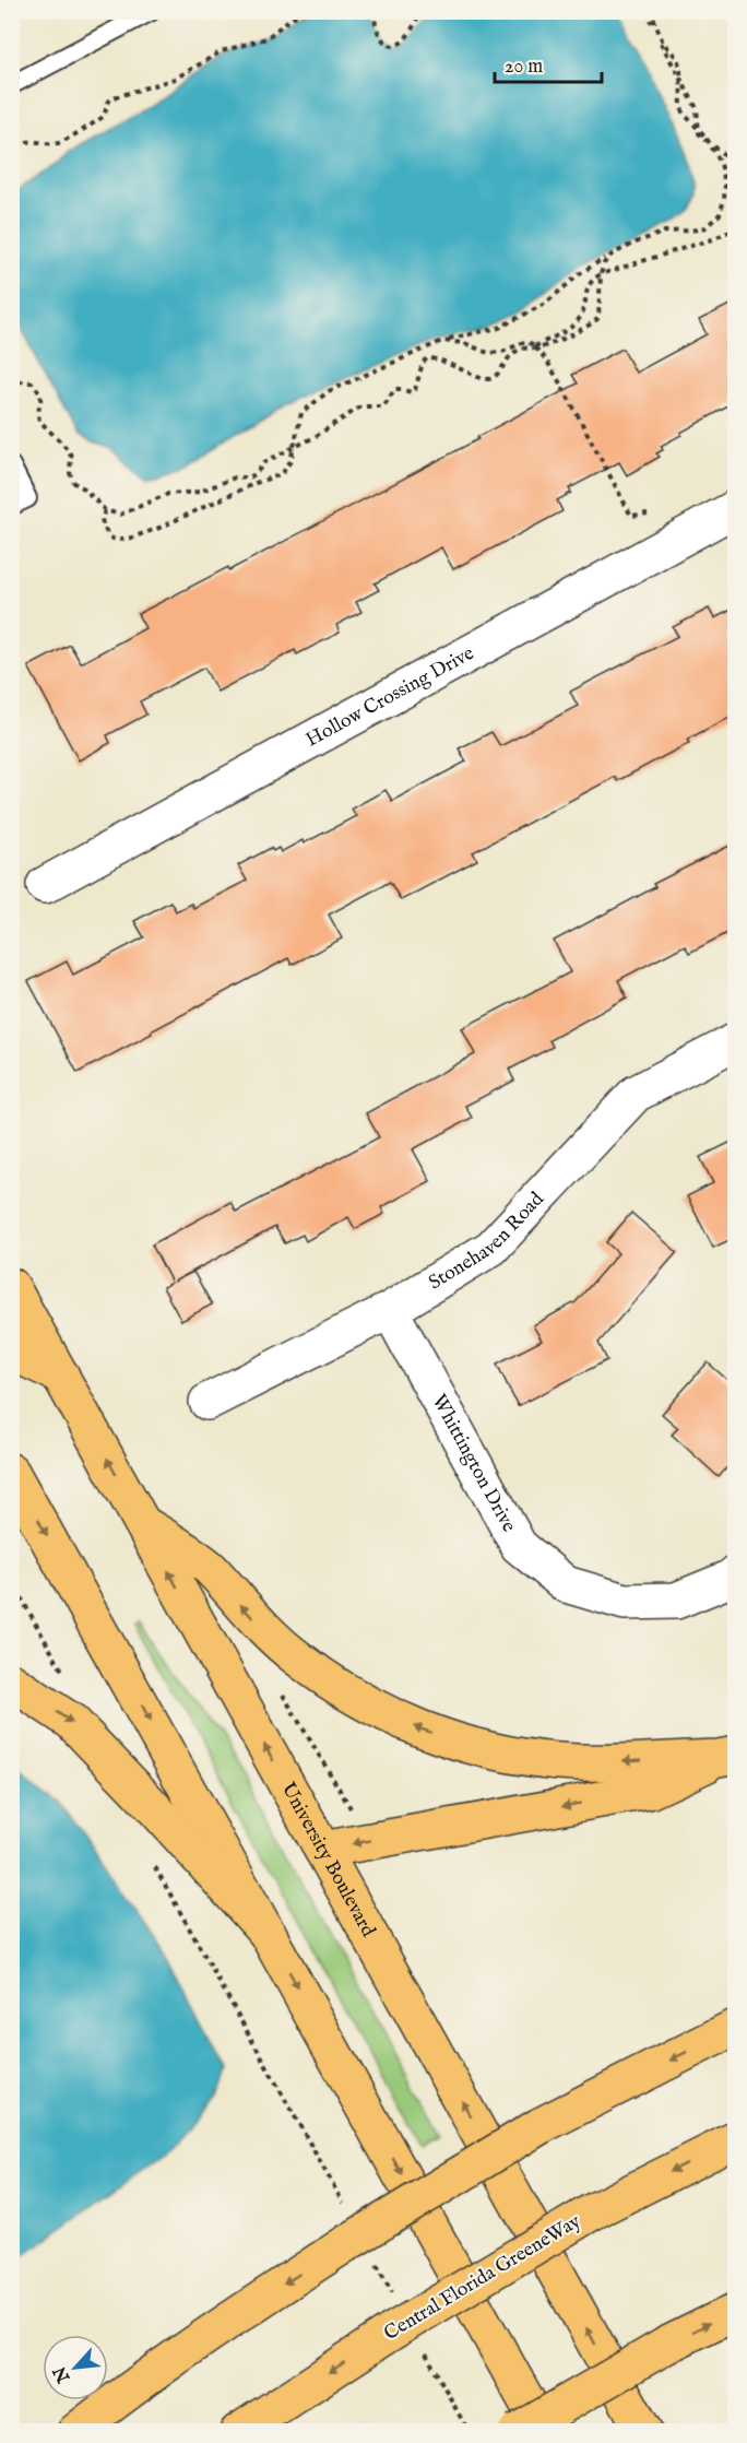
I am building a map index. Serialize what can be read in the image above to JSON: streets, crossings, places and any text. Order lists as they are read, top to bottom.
{
  "streets": {
    "main road": ["University Boulevard", "Central Florida GreeneWay"],
    "street": ["Hollow Crossing Drive", "Stonehaven Road", "Whittington Drive"]
  },
  "crossings": [
    ["Stonehaven Road", "Whittington Drive"]
  ],
  "scale_bar": "20 m",
  "north": "bottom left"
}
